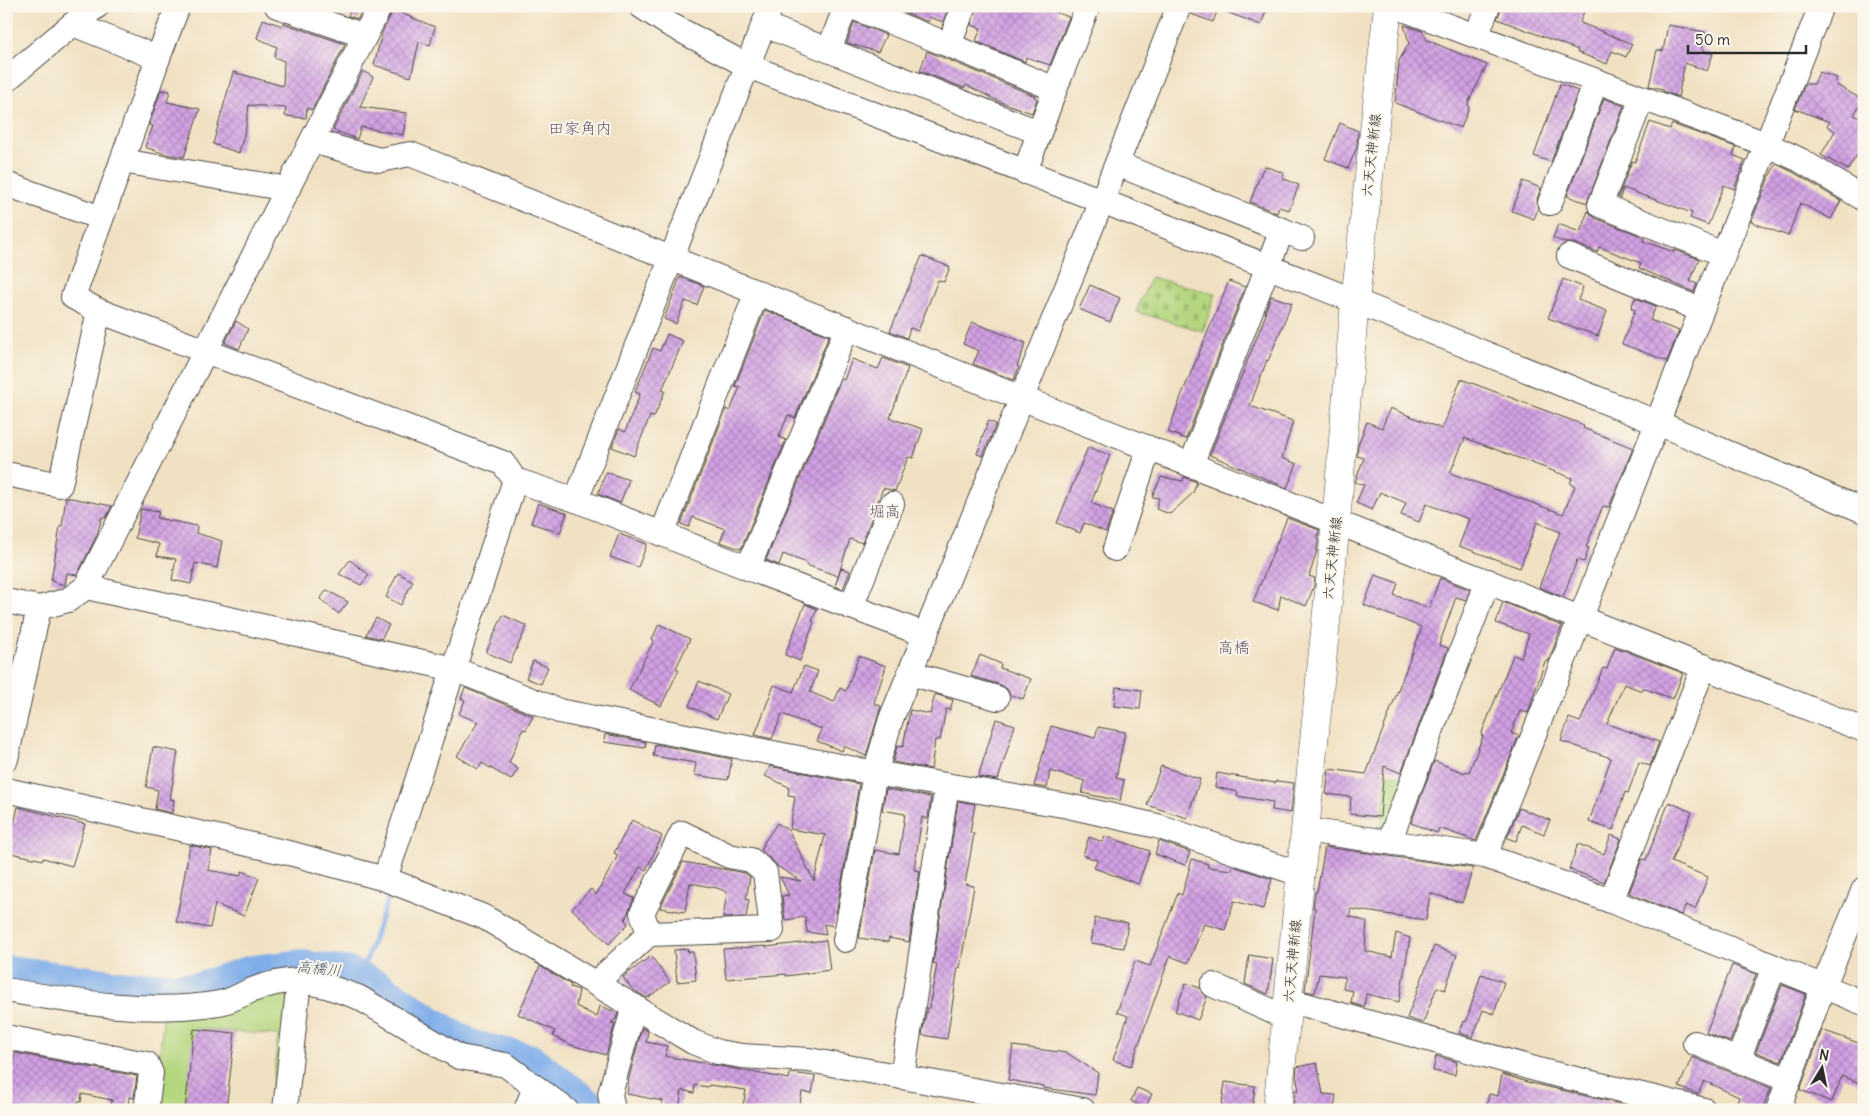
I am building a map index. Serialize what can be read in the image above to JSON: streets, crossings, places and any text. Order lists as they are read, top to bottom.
{
  "streets": {
    "main road": ["六天天神新線"]
  },
  "districts": ["田家角内", "堀高", "高橋"],
  "water": ["高橋川"],
  "scale_bar": "50 m",
  "north": "top"
}
